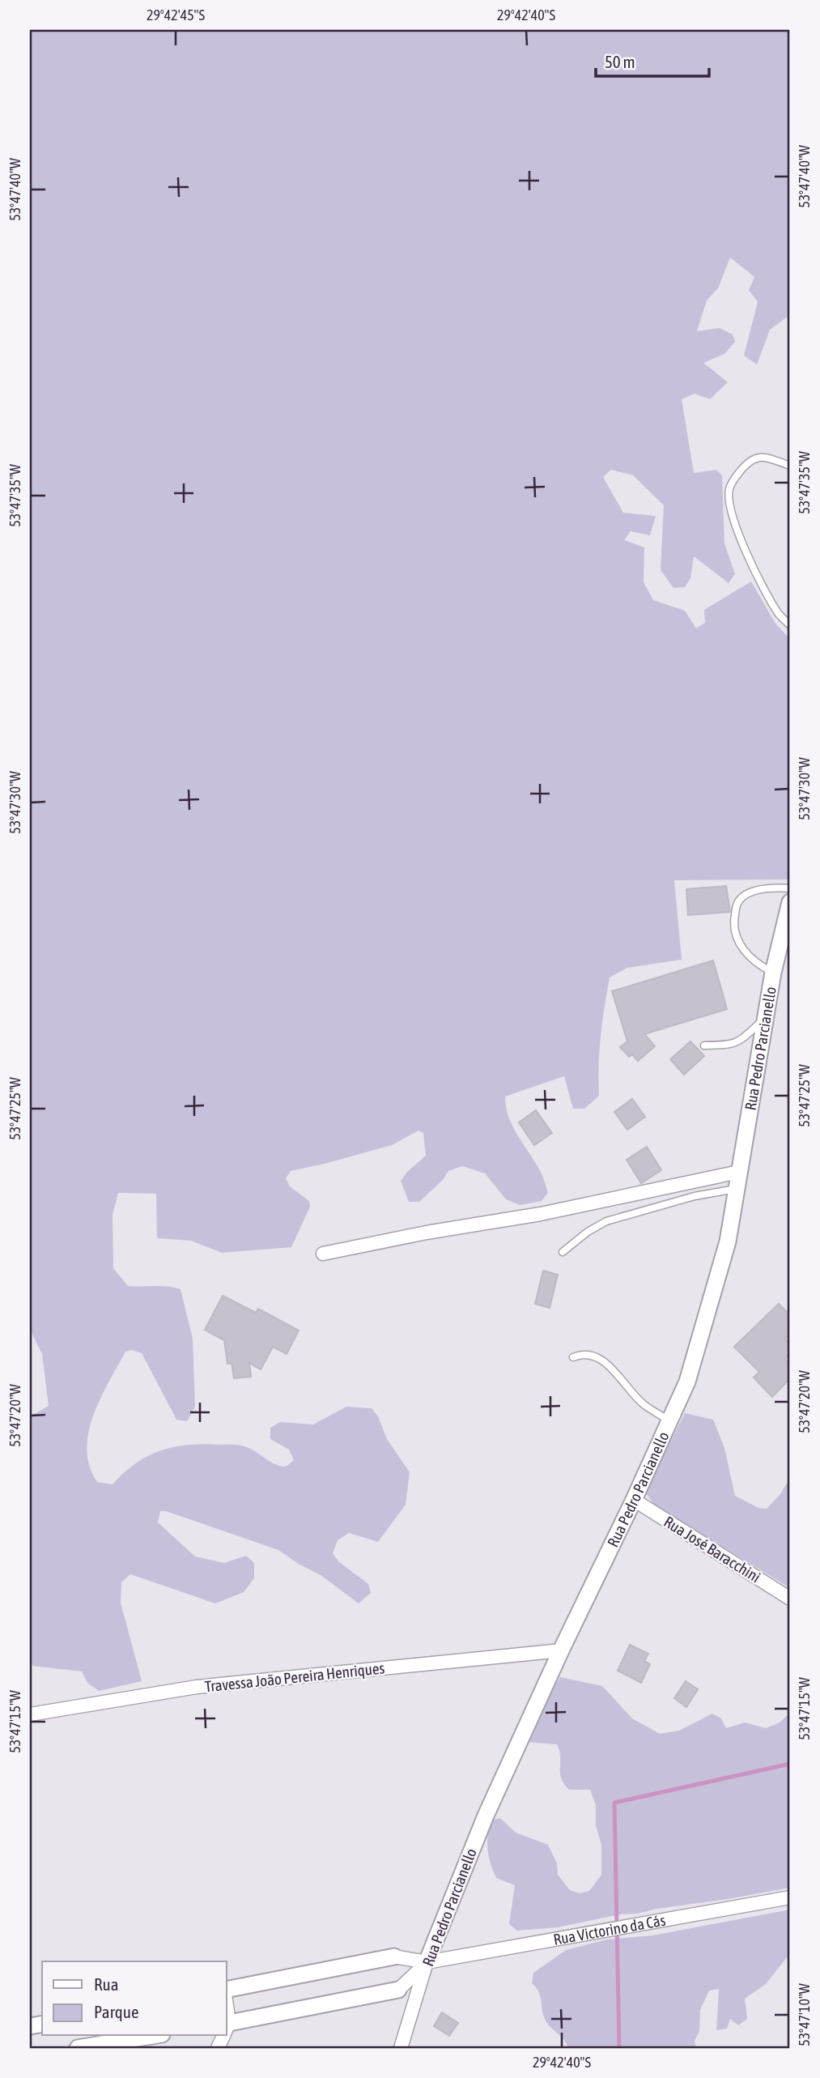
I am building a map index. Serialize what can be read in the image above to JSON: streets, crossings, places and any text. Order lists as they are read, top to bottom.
{
  "streets": {
    "street": [
      "Rua Pedro Parcianello",
      "Rua José Baracchini",
      "Travessa João Pereira Henriques",
      "Rua Victorino da Cás"
    ]
  },
  "crossings": [
    ["Rua Pedro Parcianello", "Rua José Baracchini"],
    ["Rua Pedro Parcianello", "Travessa João Pereira Henriques"],
    ["Rua Pedro Parcianello", "Rua Victorino da Cás"]
  ],
  "legend": ["Rua", "Parque"],
  "scale_bar": "50 m",
  "coordinates": [
    "29°42'45\"S",
    "29°42'40\"S",
    "53°47'40\"W",
    "53°47'35\"W",
    "53°47'30\"W",
    "53°47'25\"W",
    "53°47'20\"W",
    "53°47'15\"W",
    "53°47'10\"W"
  ]
}
